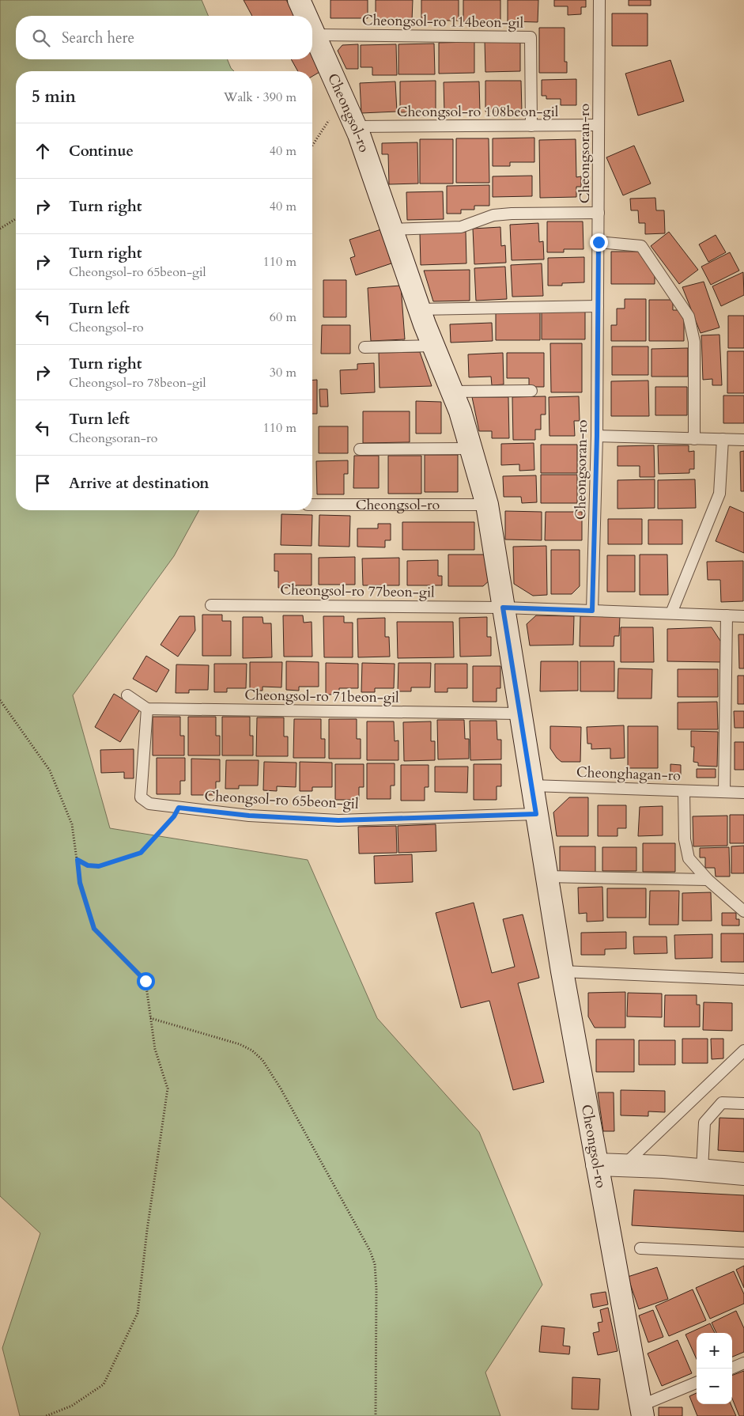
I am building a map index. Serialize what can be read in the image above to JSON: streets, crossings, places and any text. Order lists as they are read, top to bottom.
{
  "streets": {
    "street": ["Cheongsol-ro"],
    "lane": [
      "Cheongsol-ro 114beon-gil",
      "Cheongsol-ro 108beon-gil",
      "Cheongsoran-ro",
      "Cheongsol-ro 77beon-gil",
      "Cheongsol-ro 71beon-gil",
      "Cheonghagan-ro",
      "Cheongsol-ro 65beon-gil"
    ]
  },
  "crossings": [
    ["Cheongsol-ro 114beon-gil", "Cheongsol-ro 108beon-gil"],
    ["Cheongsol-ro 114beon-gil", "Cheongsol-ro"],
    ["Cheongsol-ro 108beon-gil", "Cheongsol-ro"],
    ["Cheongsol-ro 108beon-gil", "Cheongsoran-ro"],
    ["Cheongsol-ro", "Cheongsol-ro 77beon-gil"],
    ["Cheongsol-ro", "Cheongsol-ro 71beon-gil"],
    ["Cheongsol-ro", "Cheonghagan-ro"],
    ["Cheongsol-ro", "Cheongsol-ro 65beon-gil"],
    ["Cheongsoran-ro", "Cheongsol-ro 77beon-gil"],
    ["Cheongsol-ro 71beon-gil", "Cheongsol-ro 65beon-gil"]
  ],
  "page": {
    "search": "Search here",
    "heading": ["5 min", "Walk · 390 m"],
    "list": [
      ["Continue", "40 m"],
      ["Turn right", "40 m"],
      ["Turn right", "Cheongsol-ro 65beon-gil", "110 m"],
      ["Turn left", "Cheongsol-ro", "60 m"],
      ["Turn right", "Cheongsol-ro 78beon-gil", "30 m"],
      ["Turn left", "Cheongsoran-ro", "110 m"],
      "Arrive at destination"
    ],
    "map_buttons": ["+", "−"]
  }
}
